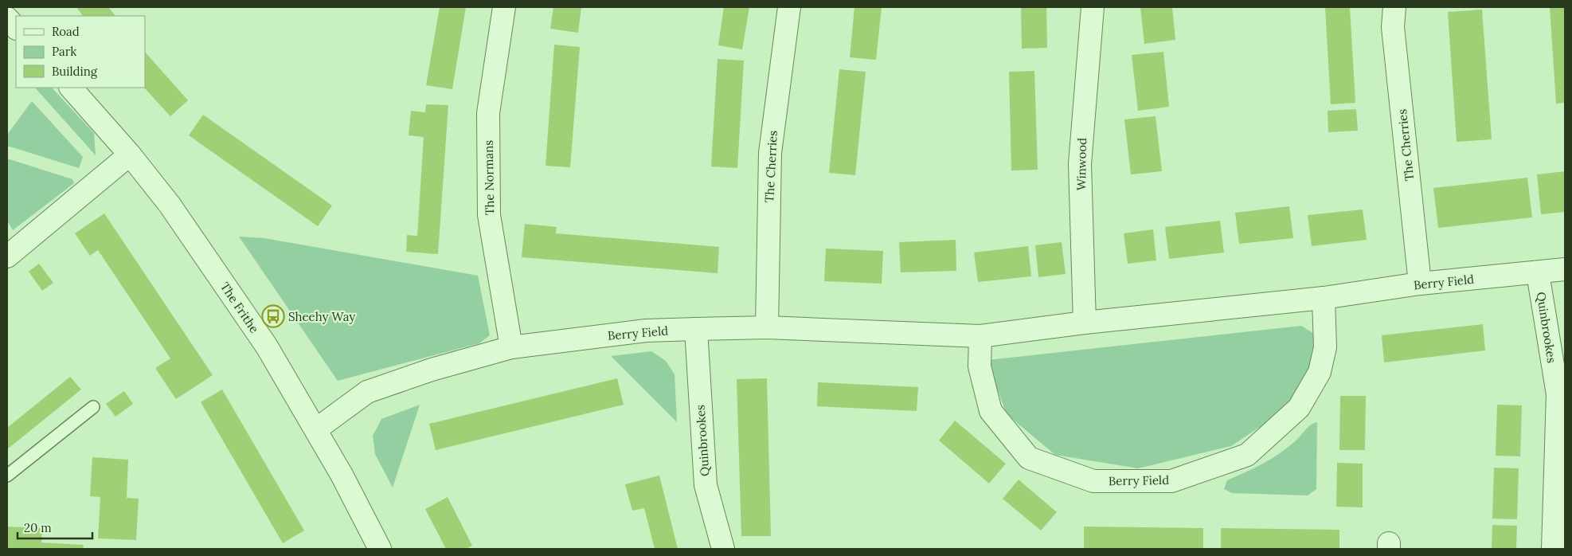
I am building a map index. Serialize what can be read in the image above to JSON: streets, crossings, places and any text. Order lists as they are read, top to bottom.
{
  "streets": {
    "street": [
      "The Cherries",
      "Winwood",
      "The Normans",
      "Berry Field",
      "The Frithe",
      "Quinbrookes"
    ]
  },
  "crossings": [
    ["The Cherries", "Berry Field"],
    ["Winwood", "Berry Field"],
    ["The Normans", "Berry Field"],
    ["Berry Field", "The Frithe"],
    ["Berry Field", "Quinbrookes"]
  ],
  "places": {
    "bus stop": ["Sheehy Way"]
  },
  "legend": ["Road", "Park", "Building"],
  "scale_bar": "20 m"
}
